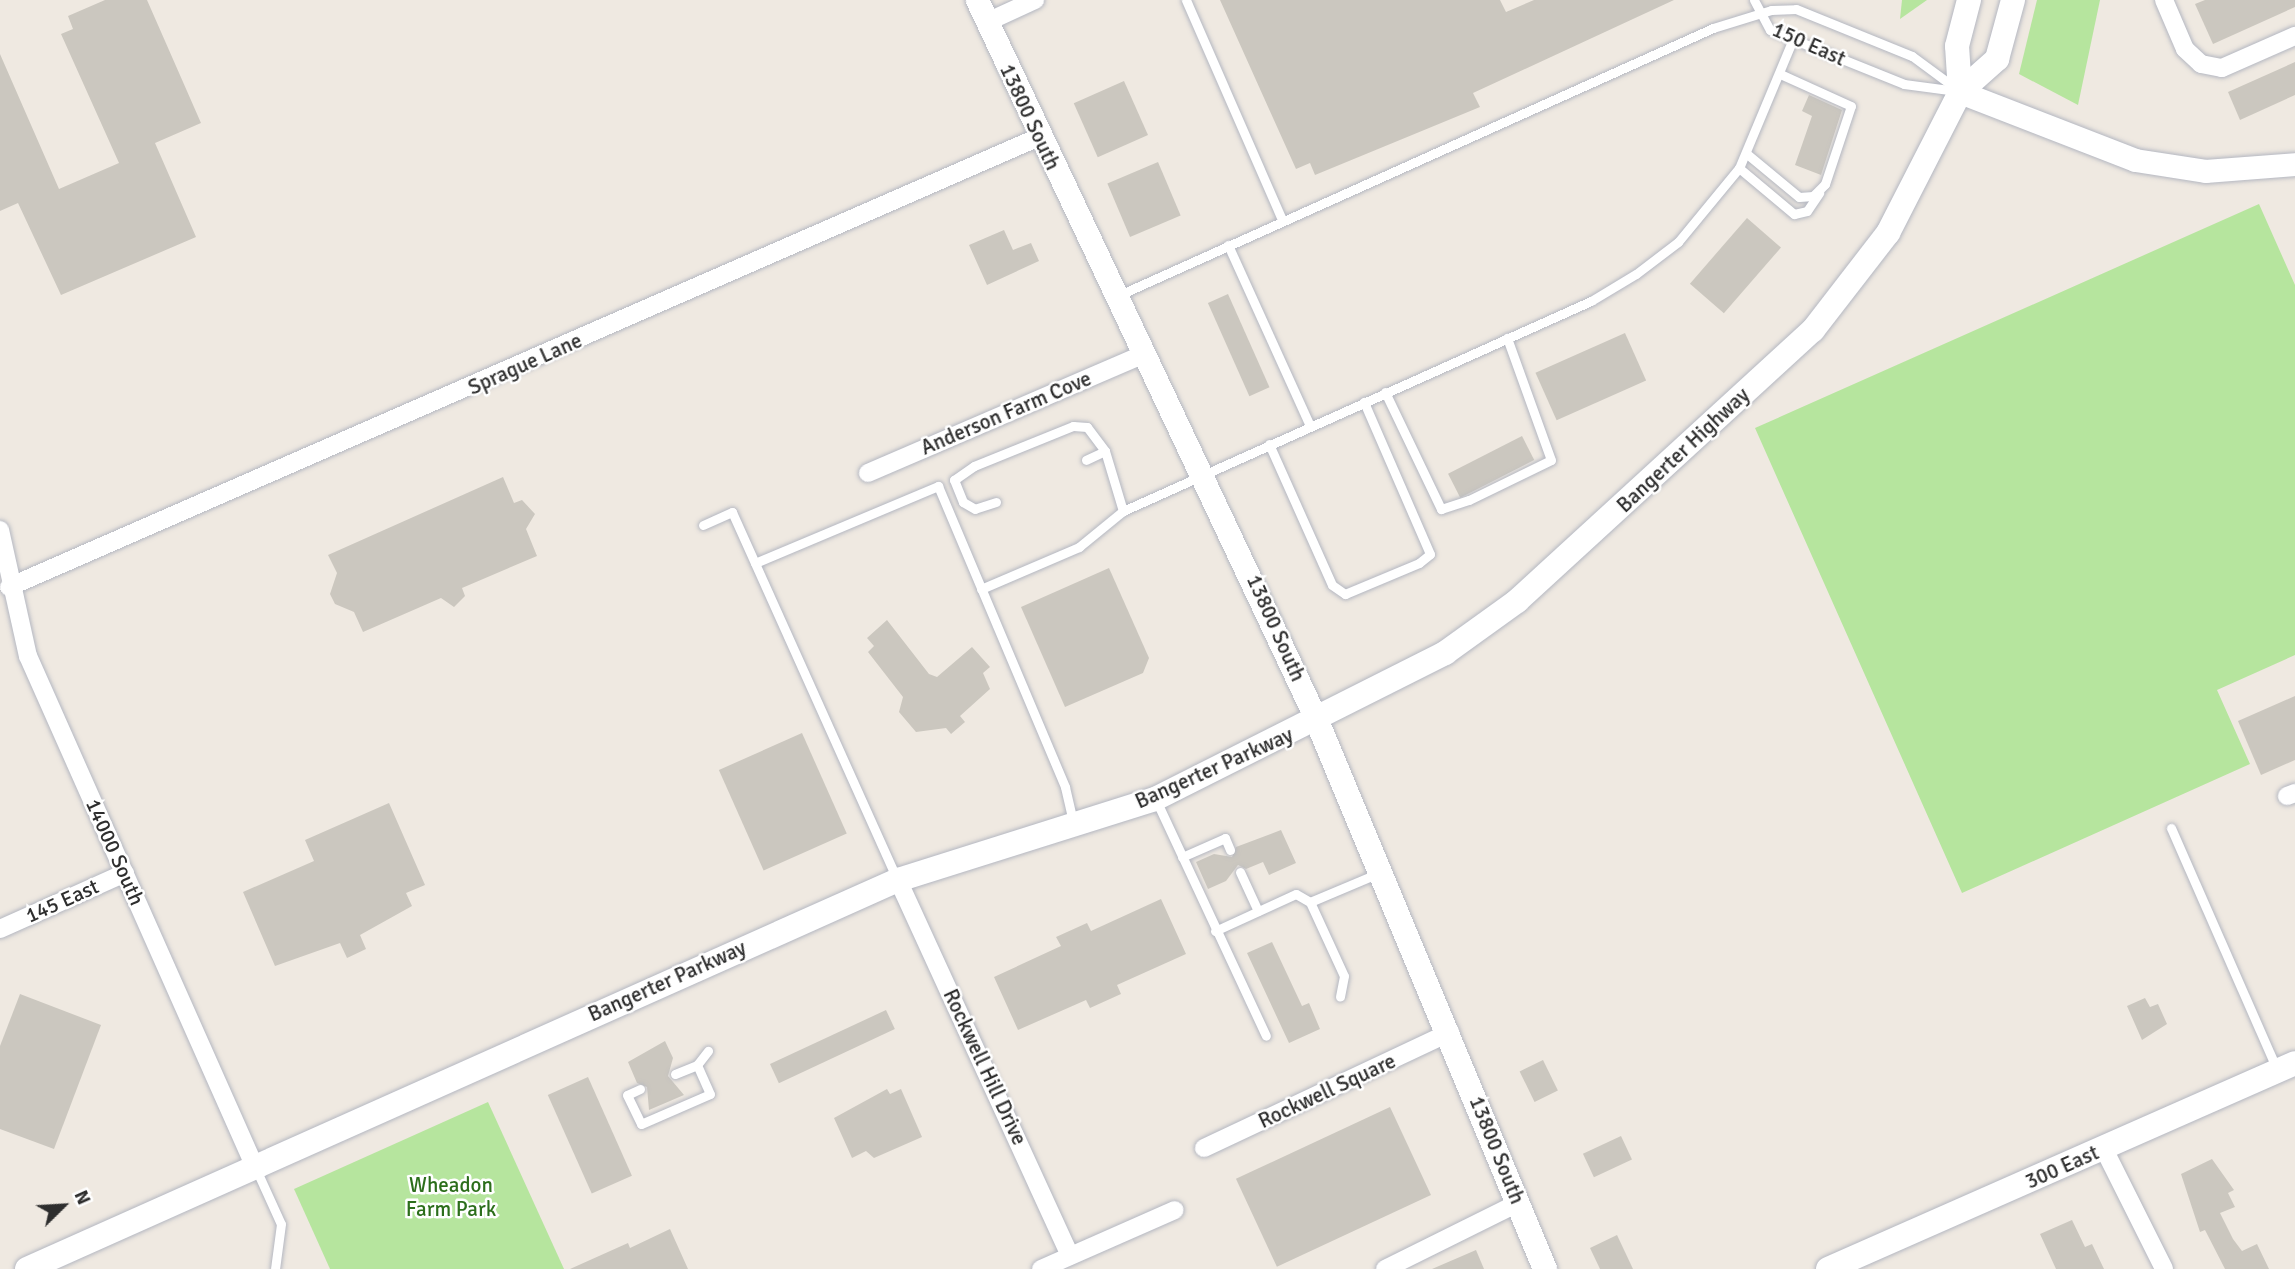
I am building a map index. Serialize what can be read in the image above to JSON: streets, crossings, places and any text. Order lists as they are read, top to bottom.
{
  "streets": {
    "main road": [
      "13800 South",
      "Bangerter Highway",
      "Bangerter Parkway",
      "300 East"
    ],
    "street": [
      "150 East",
      "Sprague Lane",
      "Anderson Farm Cove",
      "14000 South",
      "145 East",
      "Rockwell Hill Drive",
      "Rockwell Square"
    ]
  },
  "crossings": [
    ["150 East", "Bangerter Highway"],
    ["13800 South", "Sprague Lane"],
    ["13800 South", "Anderson Farm Cove"],
    ["13800 South", "Bangerter Highway"],
    ["13800 South", "Bangerter Parkway"],
    ["13800 South", "Rockwell Square"],
    ["Sprague Lane", "14000 South"],
    ["Bangerter Highway", "Bangerter Parkway"],
    ["Bangerter Parkway", "14000 South"],
    ["Bangerter Parkway", "Rockwell Hill Drive"],
    ["14000 South", "145 East"]
  ],
  "parks": ["Wheadon Farm Park"],
  "north": "top right"
}
